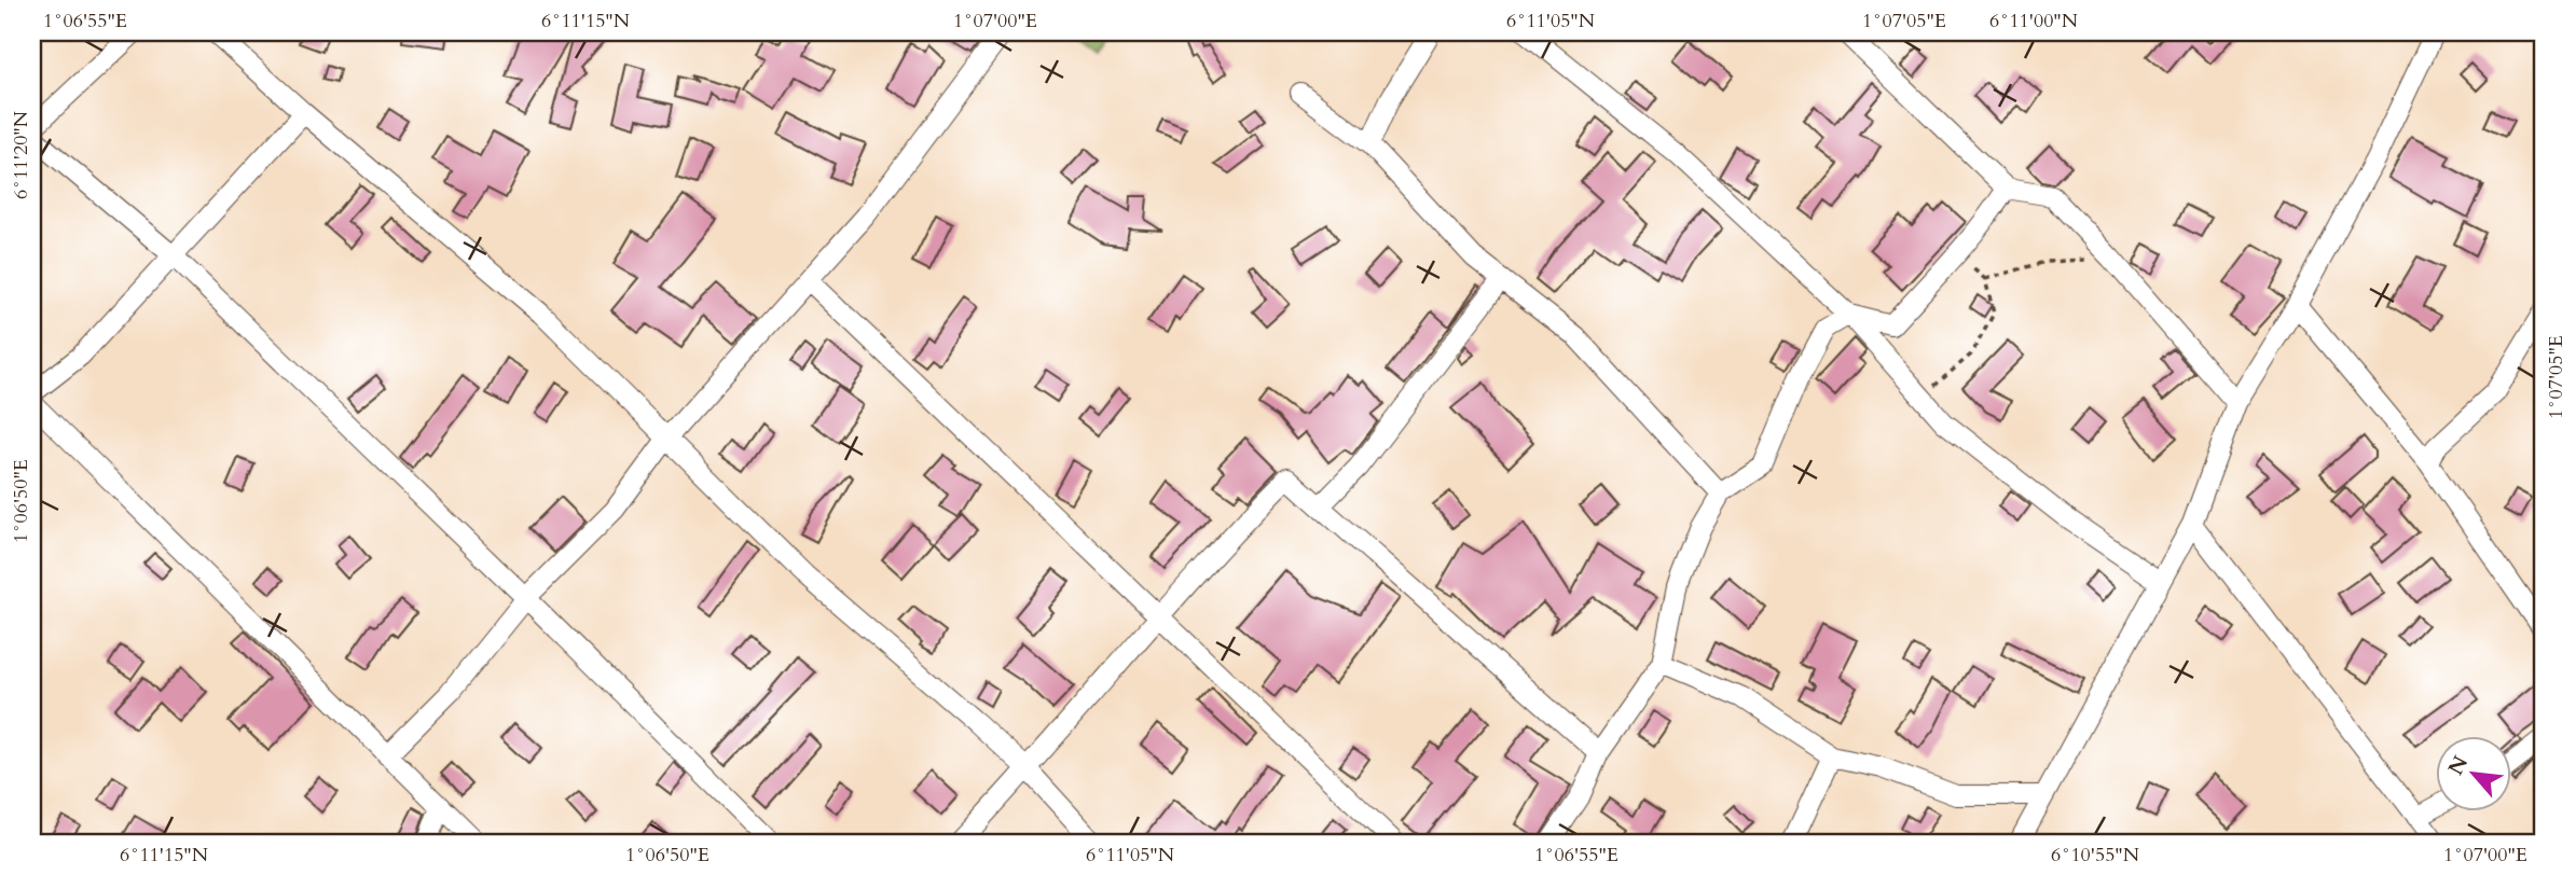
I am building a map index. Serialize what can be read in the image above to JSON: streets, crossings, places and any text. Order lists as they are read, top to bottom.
{
  "north": "top left",
  "coordinates": [
    "1°06'55\"E",
    "6°11'15\"N",
    "1°07'00\"E",
    "6°11'05\"N",
    "1°07'05\"E",
    "6°11'00\"N",
    "6°11'20\"N",
    "1°06'50\"E",
    "6°10'55\"N"
  ]
}
